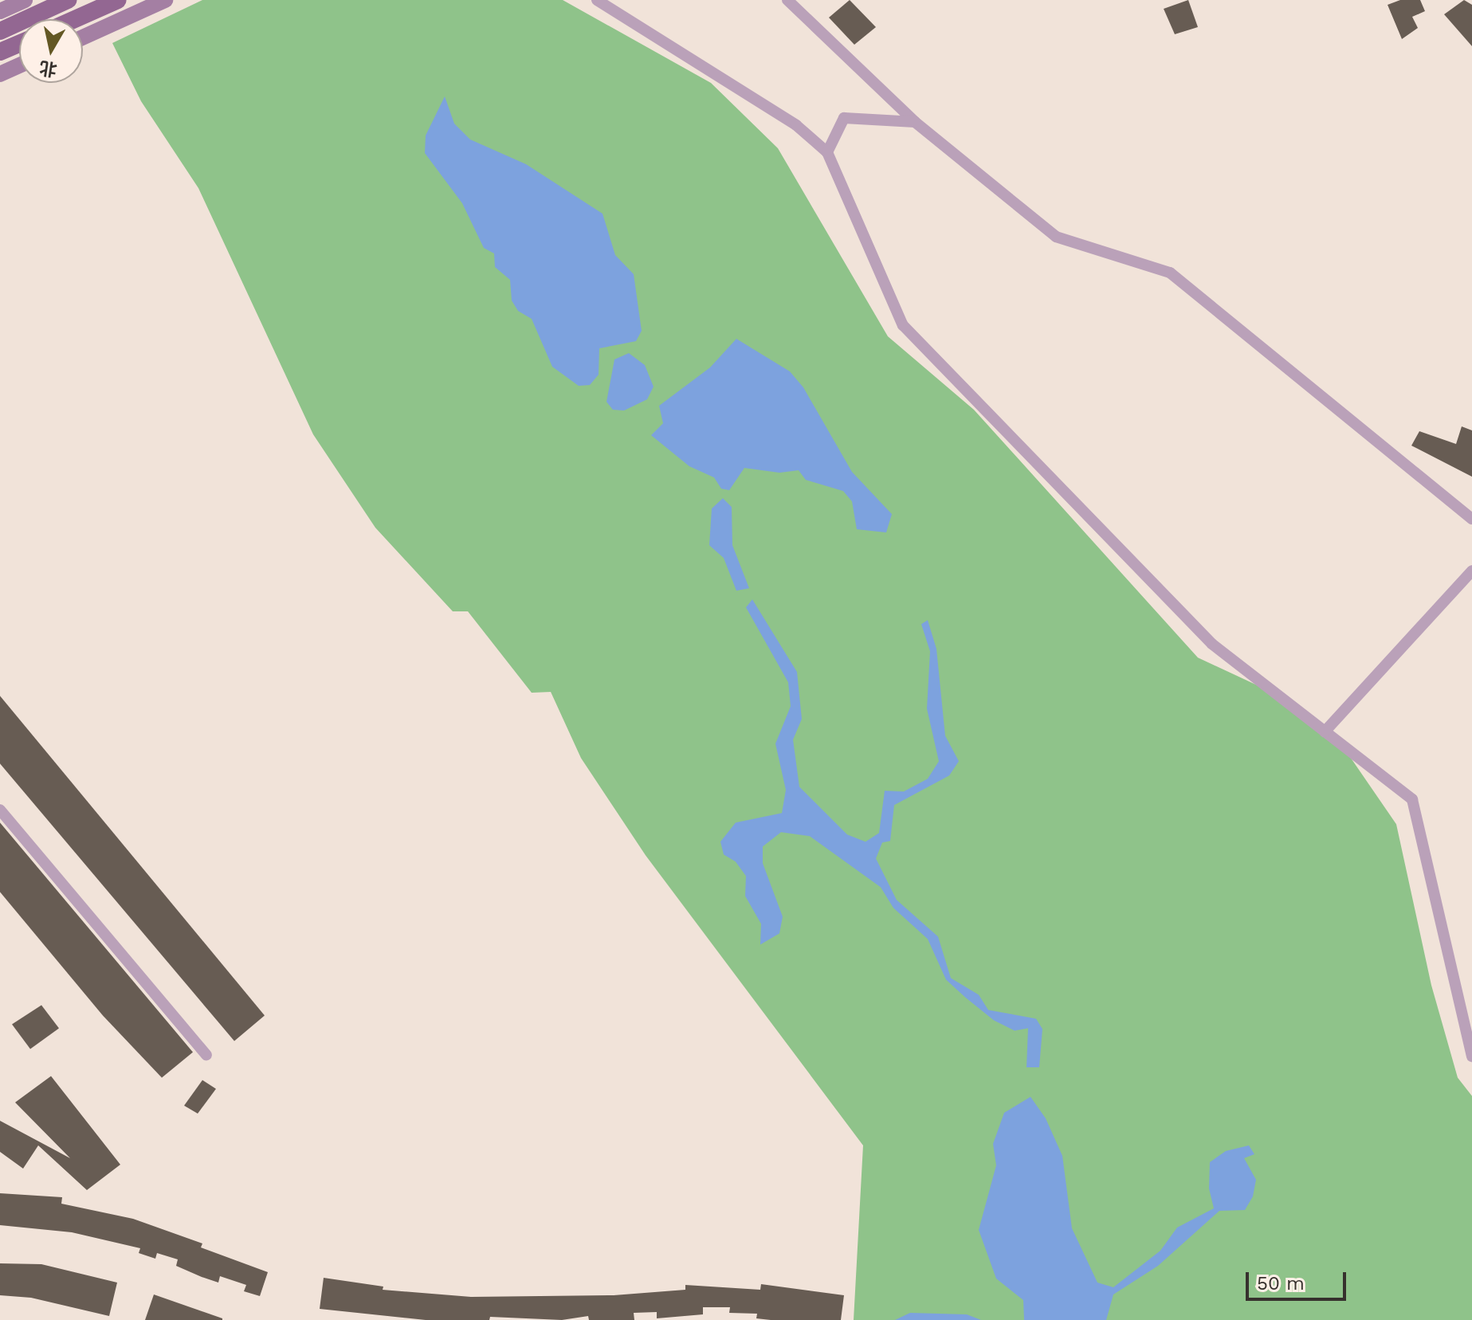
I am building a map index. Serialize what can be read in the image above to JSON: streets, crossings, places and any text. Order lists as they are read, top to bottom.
{
  "scale_bar": "50 m",
  "north": "bottom"
}
